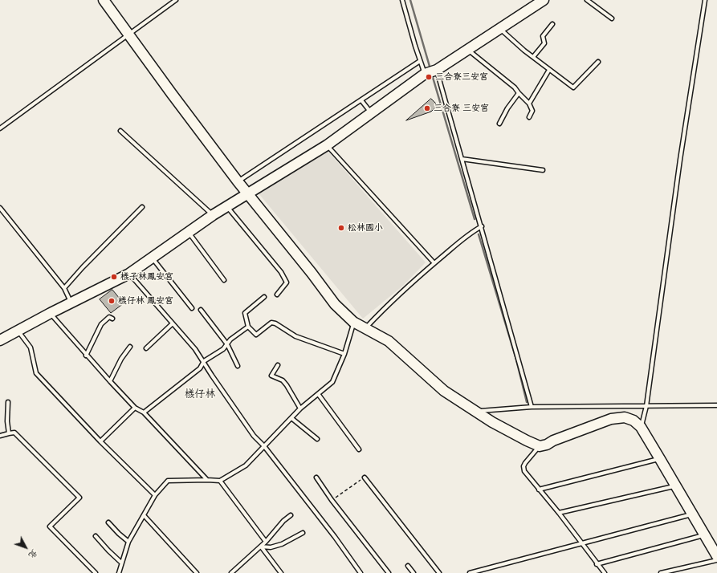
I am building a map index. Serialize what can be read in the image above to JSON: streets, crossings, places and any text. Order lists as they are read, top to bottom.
{
  "districts": ["檨仔林"],
  "places": [
    "三合寮三安宮",
    "三合寮 三安宮",
    "松林國小",
    "檨子林鳳安宮",
    "檨仔林 鳳安宮"
  ],
  "north": "bottom right"
}
